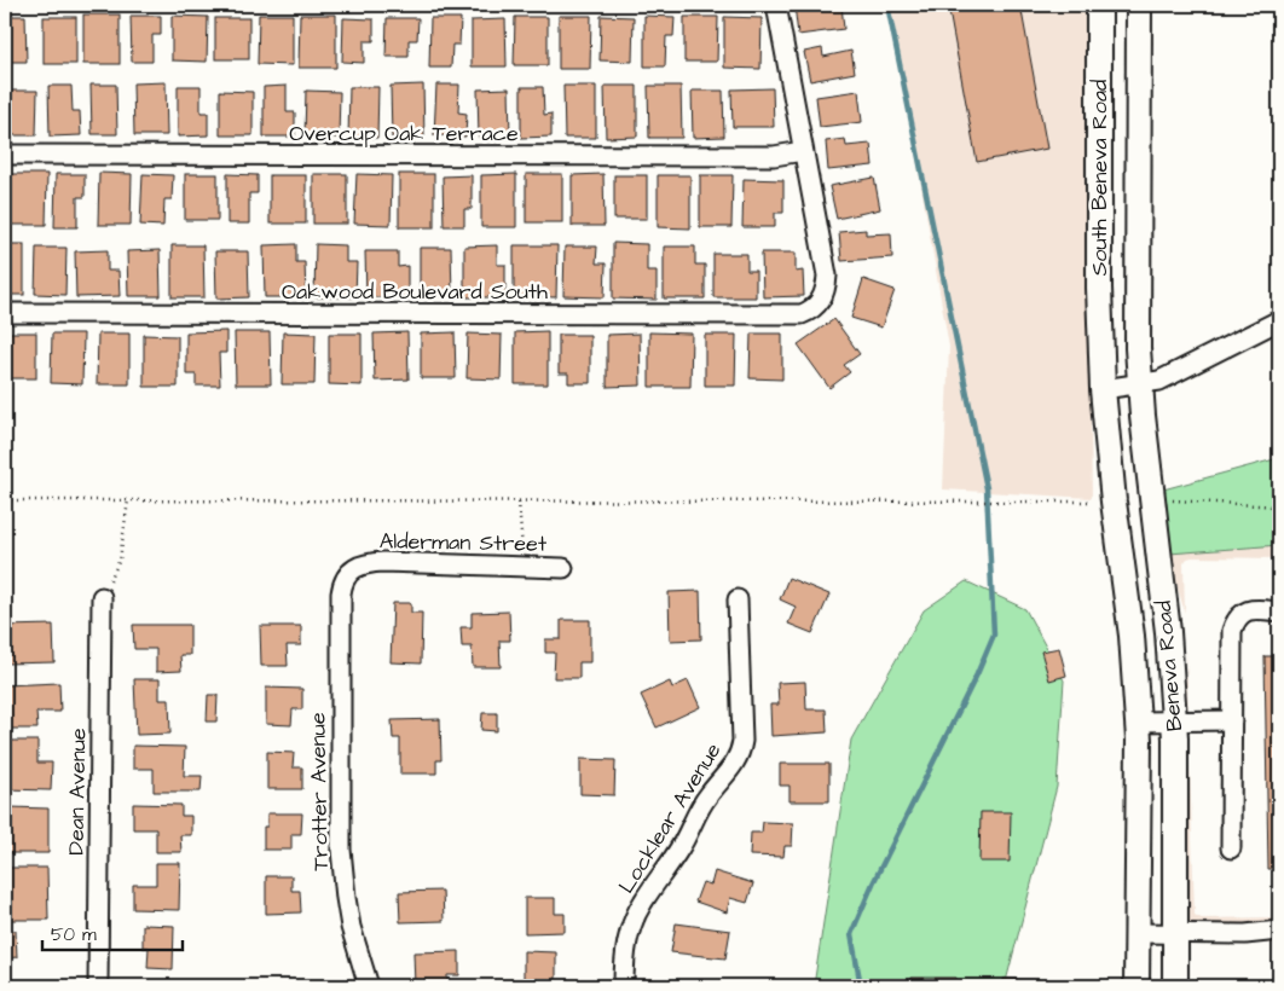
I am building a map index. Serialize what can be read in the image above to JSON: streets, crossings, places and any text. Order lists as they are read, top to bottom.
{
  "streets": {
    "main road": ["South Beneva Road", "Beneva Road"],
    "street": [
      "Overcup Oak Terrace",
      "Oakwood Boulevard South",
      "Alderman Street",
      "Dean Avenue",
      "Trotter Avenue",
      "Locklear Avenue"
    ]
  },
  "crossings": [
    ["Overcup Oak Terrace", "Oakwood Boulevard South"],
    ["South Beneva Road", "Beneva Road"],
    ["Alderman Street", "Trotter Avenue"]
  ],
  "scale_bar": "50 m"
}
